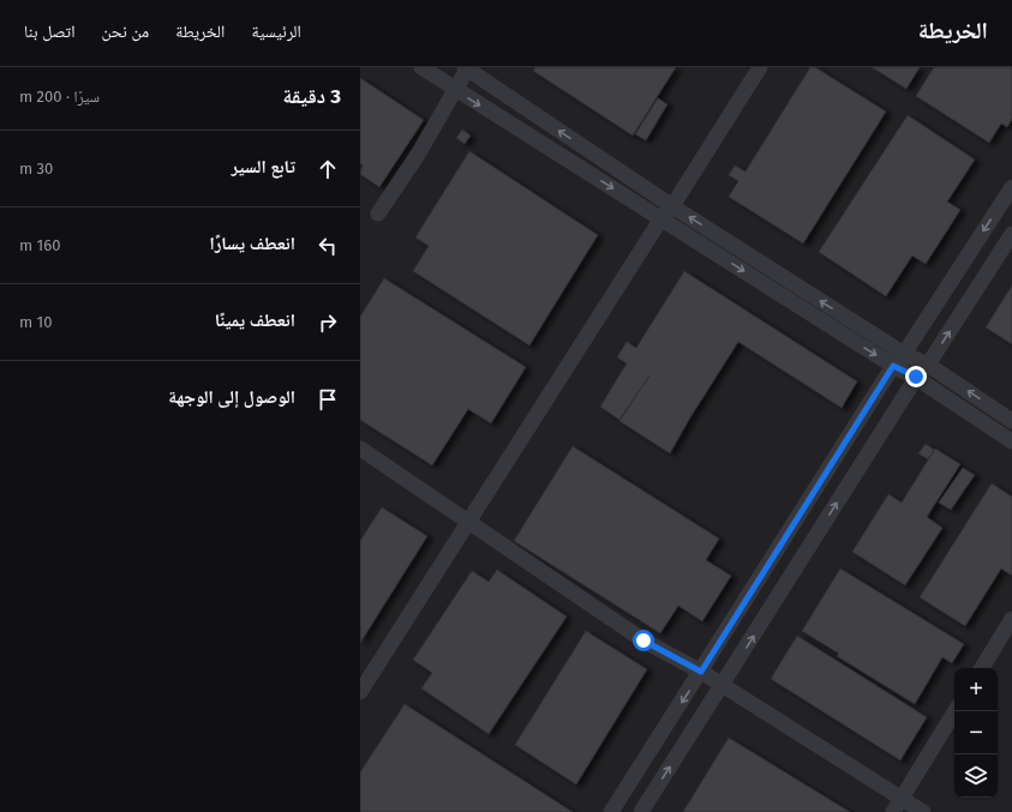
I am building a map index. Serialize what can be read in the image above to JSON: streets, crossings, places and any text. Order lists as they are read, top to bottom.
{
  "page": {
    "header": "الخريطة",
    "nav": [
      "الرئيسية",
      "الخريطة",
      "من نحن",
      "اتصل بنا"
    ],
    "heading": ["3 دقيقة", "سيرًا · 200 m"],
    "list": [
      ["تابع السير", "30 m"],
      ["انعطف يسارًا", "160 m"],
      ["انعطف يمينًا", "10 m"],
      "الوصول إلى الوجهة"
    ],
    "map_buttons": ["+", "−"]
  }
}
